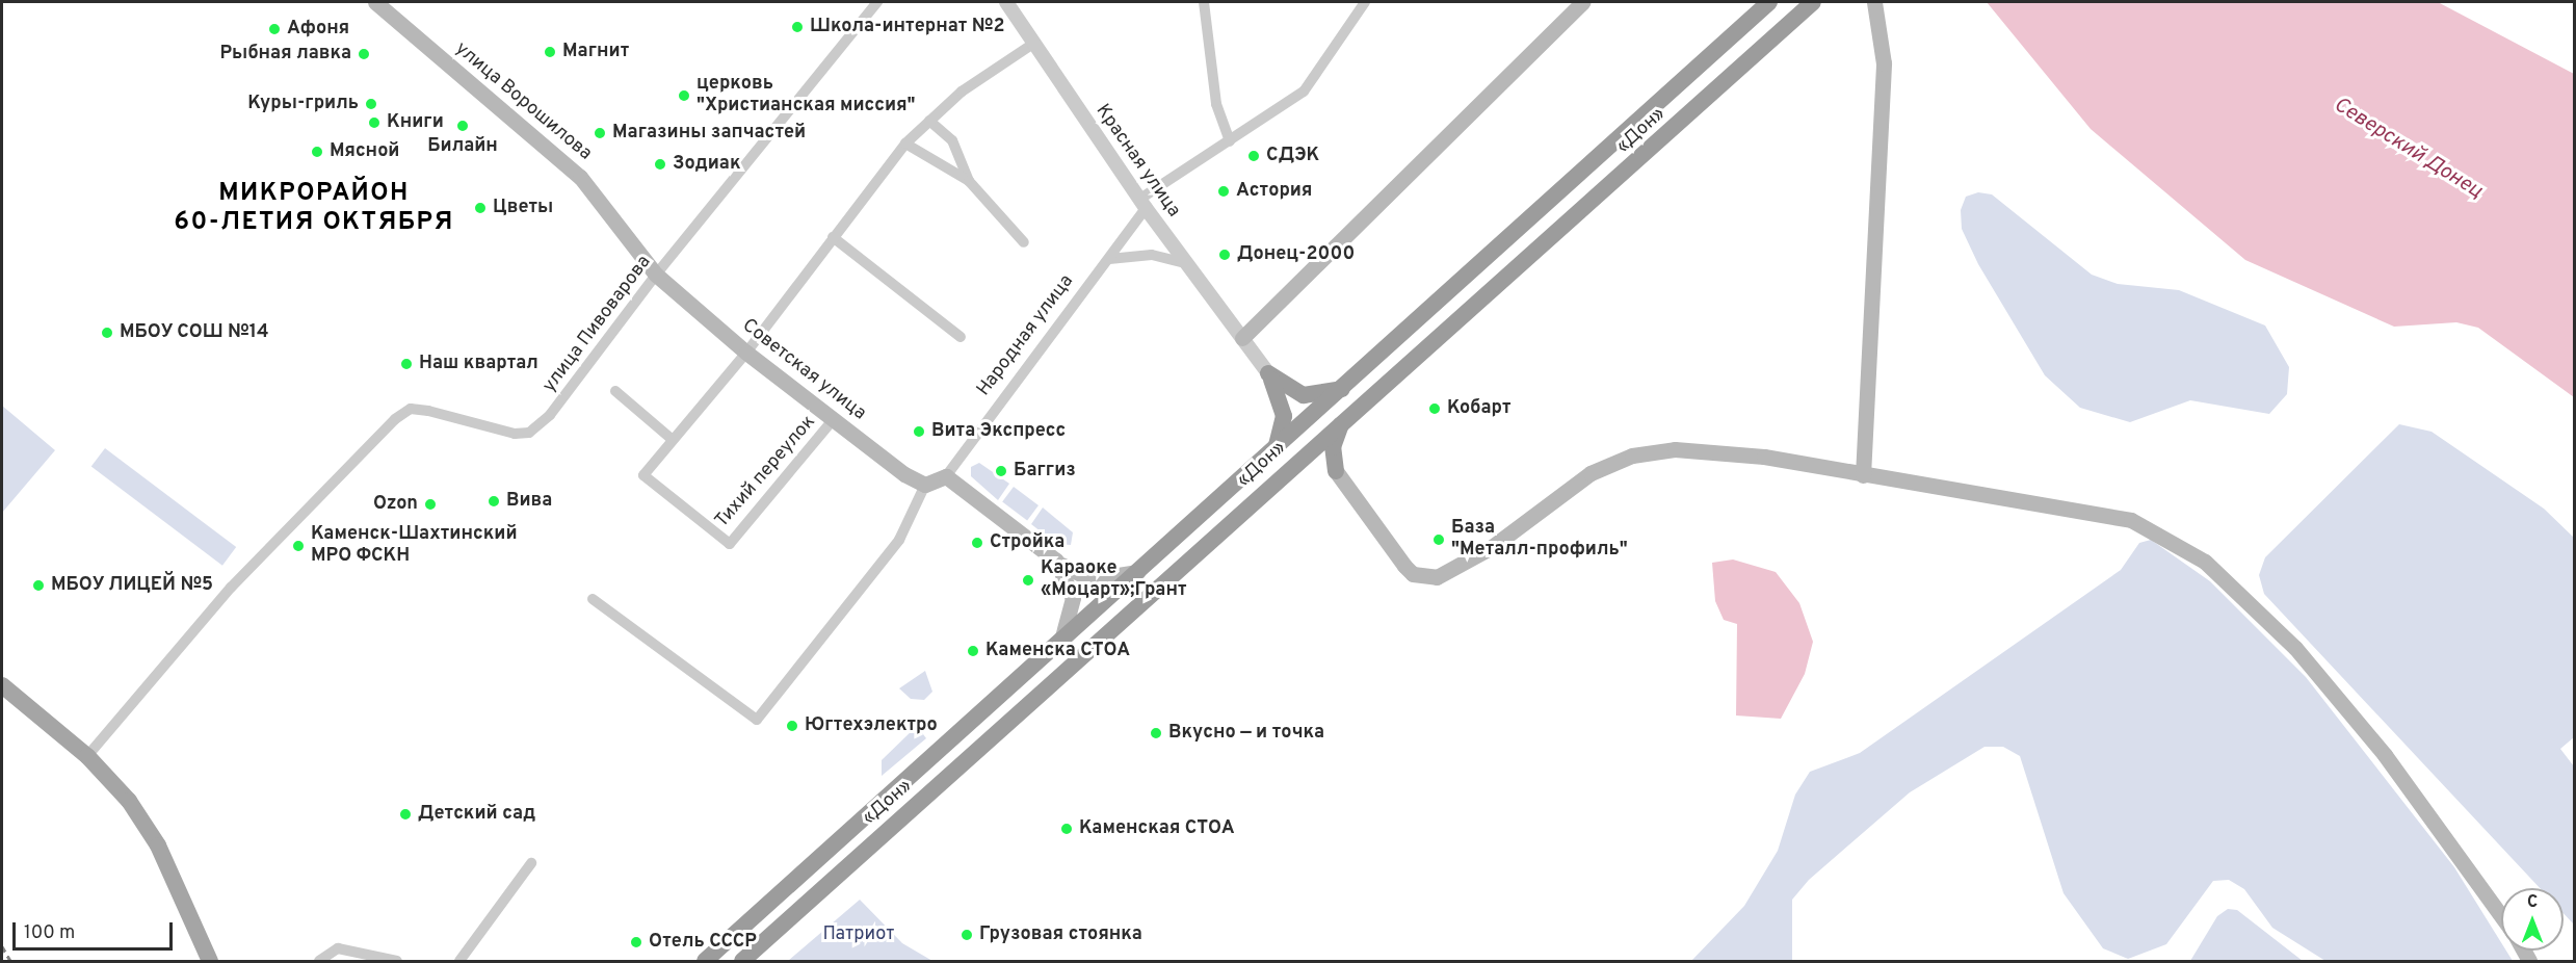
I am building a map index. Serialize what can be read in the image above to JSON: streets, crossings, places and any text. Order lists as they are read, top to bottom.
{
  "streets": {
    "highway": ["«Дон»"],
    "main road": ["улица Ворошилова", "Советская улица"],
    "street": [
      "Красная улица",
      "улица Пивоварова",
      "Народная улица",
      "Тихий переулок"
    ]
  },
  "crossings": [
    ["улица Ворошилова", "улица Пивоварова"],
    ["улица Ворошилова", "Советская улица"],
    ["«Дон»", "Советская улица"],
    ["Красная улица", "Народная улица"],
    ["Красная улица", "Тихий переулок"],
    ["улица Пивоварова", "Советская улица"],
    ["Народная улица", "Советская улица"],
    ["Советская улица", "Тихий переулок"]
  ],
  "districts": ["МИКРОРАЙОН 60-ЛЕТИЯ ОКТЯБРЯ"],
  "water": ["Северский Донец"],
  "parks": ["Патриот"],
  "places": [
    "Школа-интернат №2",
    "Афоня",
    "Магнит",
    "Рыбная лавка",
    "церковь \"Христианская миссия\"",
    "Куры-гриль",
    "Книги",
    "Билайн",
    "Магазины запчастей",
    "Мясной",
    "СДЭК",
    "Зодиак",
    "Астория",
    "Цветы",
    "Донец-2000",
    "МБОУ СОШ №14",
    "Наш квартал",
    "Кобарт",
    "Вита Экспресс",
    "Баггиз",
    "Вива",
    "Ozon",
    "База \"Металл-профиль\"",
    "Стройка",
    "Каменск-Шахтинский МРО ФСКН",
    "Караоке «Моцарт»;Грант",
    "МБОУ ЛИЦЕЙ №5",
    "Каменска СТОА",
    "Югтехэлектро",
    "Вкусно — и точка",
    "Детский сад",
    "Каменская СТОА",
    "Грузовая стоянка",
    "Отель СССР"
  ],
  "scale_bar": "100 m",
  "north": "top"
}
